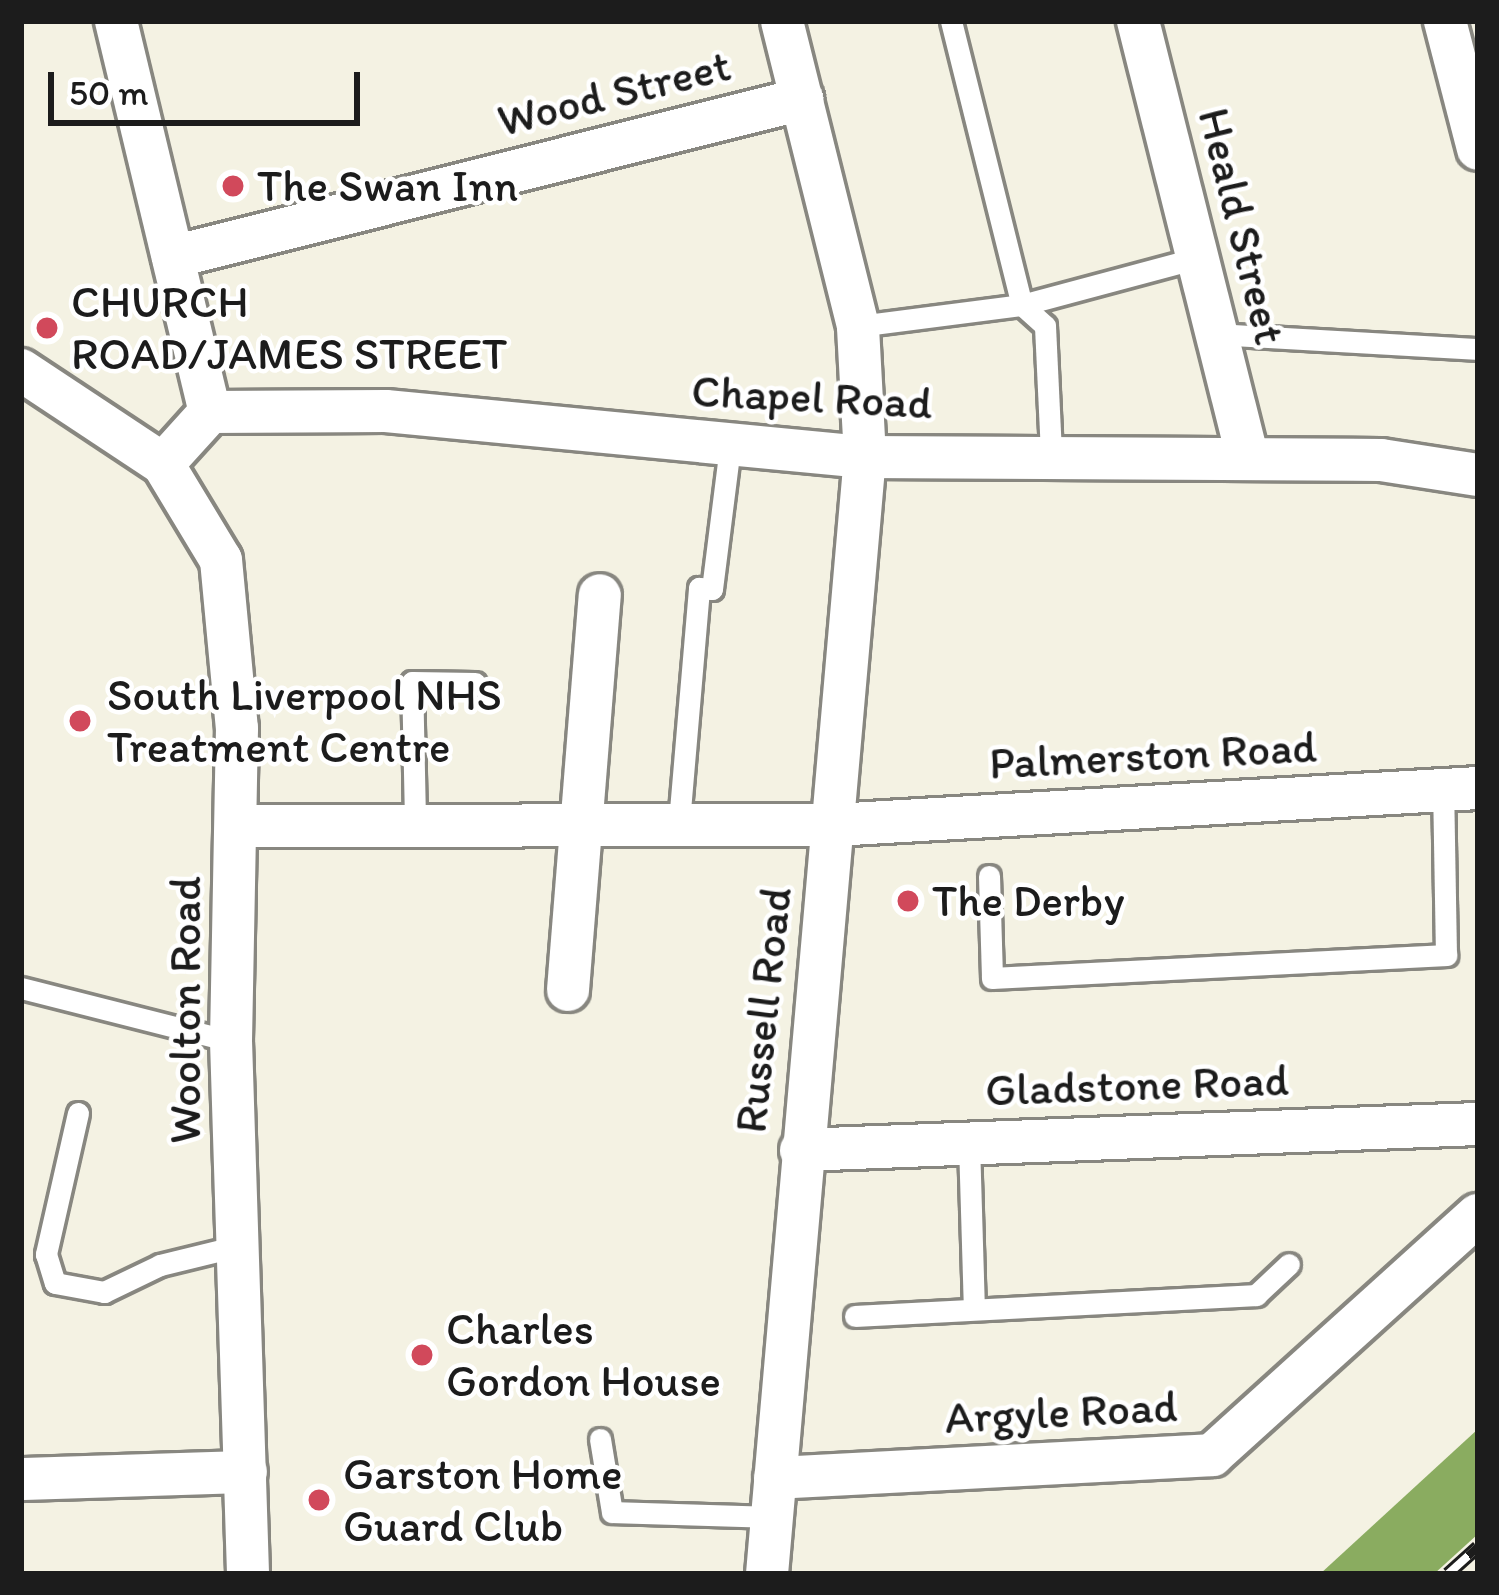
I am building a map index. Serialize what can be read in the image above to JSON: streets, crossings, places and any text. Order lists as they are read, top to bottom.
{
  "streets": {
    "street": [
      "Wood Street",
      "Heald Street",
      "Chapel Road",
      "Palmerston Road",
      "Woolton Road",
      "Russell Road",
      "Gladstone Road",
      "Argyle Road"
    ]
  },
  "crossings": [
    ["Wood Street", "Russell Road"],
    ["Heald Street", "Chapel Road"],
    ["Chapel Road", "Russell Road"],
    ["Palmerston Road", "Woolton Road"],
    ["Palmerston Road", "Russell Road"],
    ["Russell Road", "Gladstone Road"],
    ["Russell Road", "Argyle Road"]
  ],
  "places": [
    "The Swan Inn",
    "CHURCH ROAD/JAMES STREET",
    "South Liverpool NHS Treatment Centre",
    "The Derby",
    "Charles Gordon House",
    "Garston Home Guard Club"
  ],
  "scale_bar": "50 m"
}
